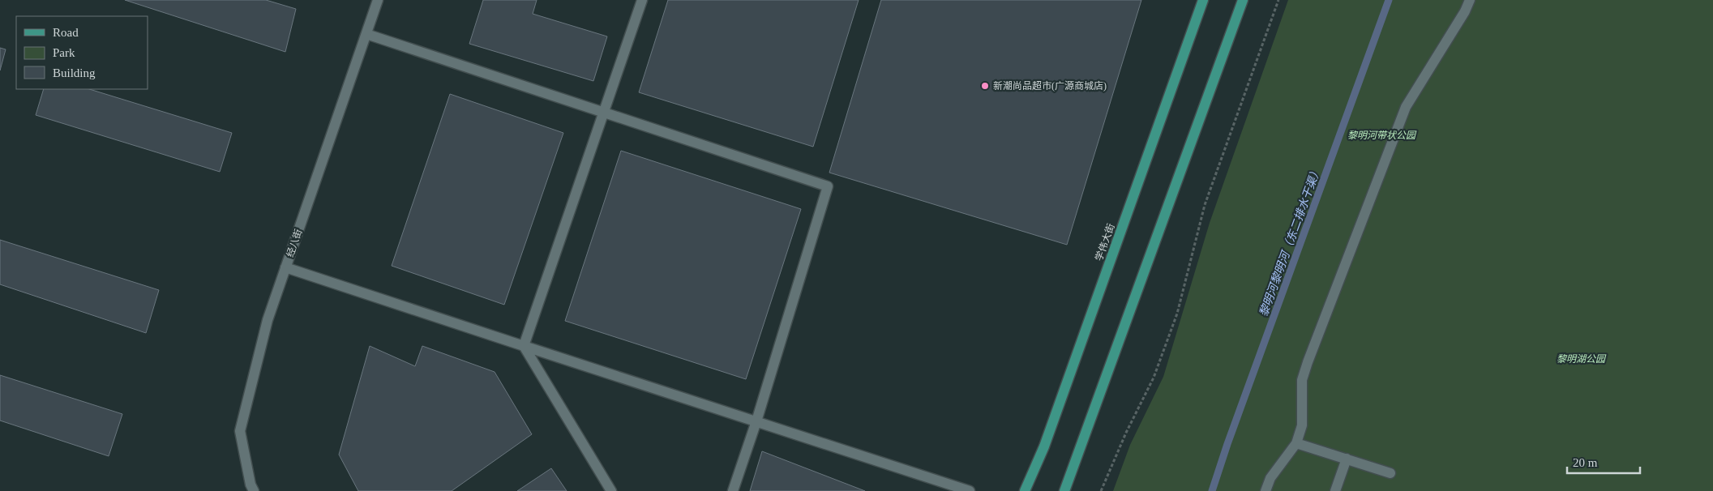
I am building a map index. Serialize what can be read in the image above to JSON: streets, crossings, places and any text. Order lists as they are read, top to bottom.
{
  "streets": {
    "main road": ["学伟大街"],
    "street": ["经八街"]
  },
  "water": ["黎明河黎明河（东二排水干渠）"],
  "parks": ["黎明河带状公园", "黎明湖公园"],
  "places": ["新潮尚品超市(广源商城店)"],
  "legend": ["Road", "Park", "Building"],
  "scale_bar": "20 m"
}
